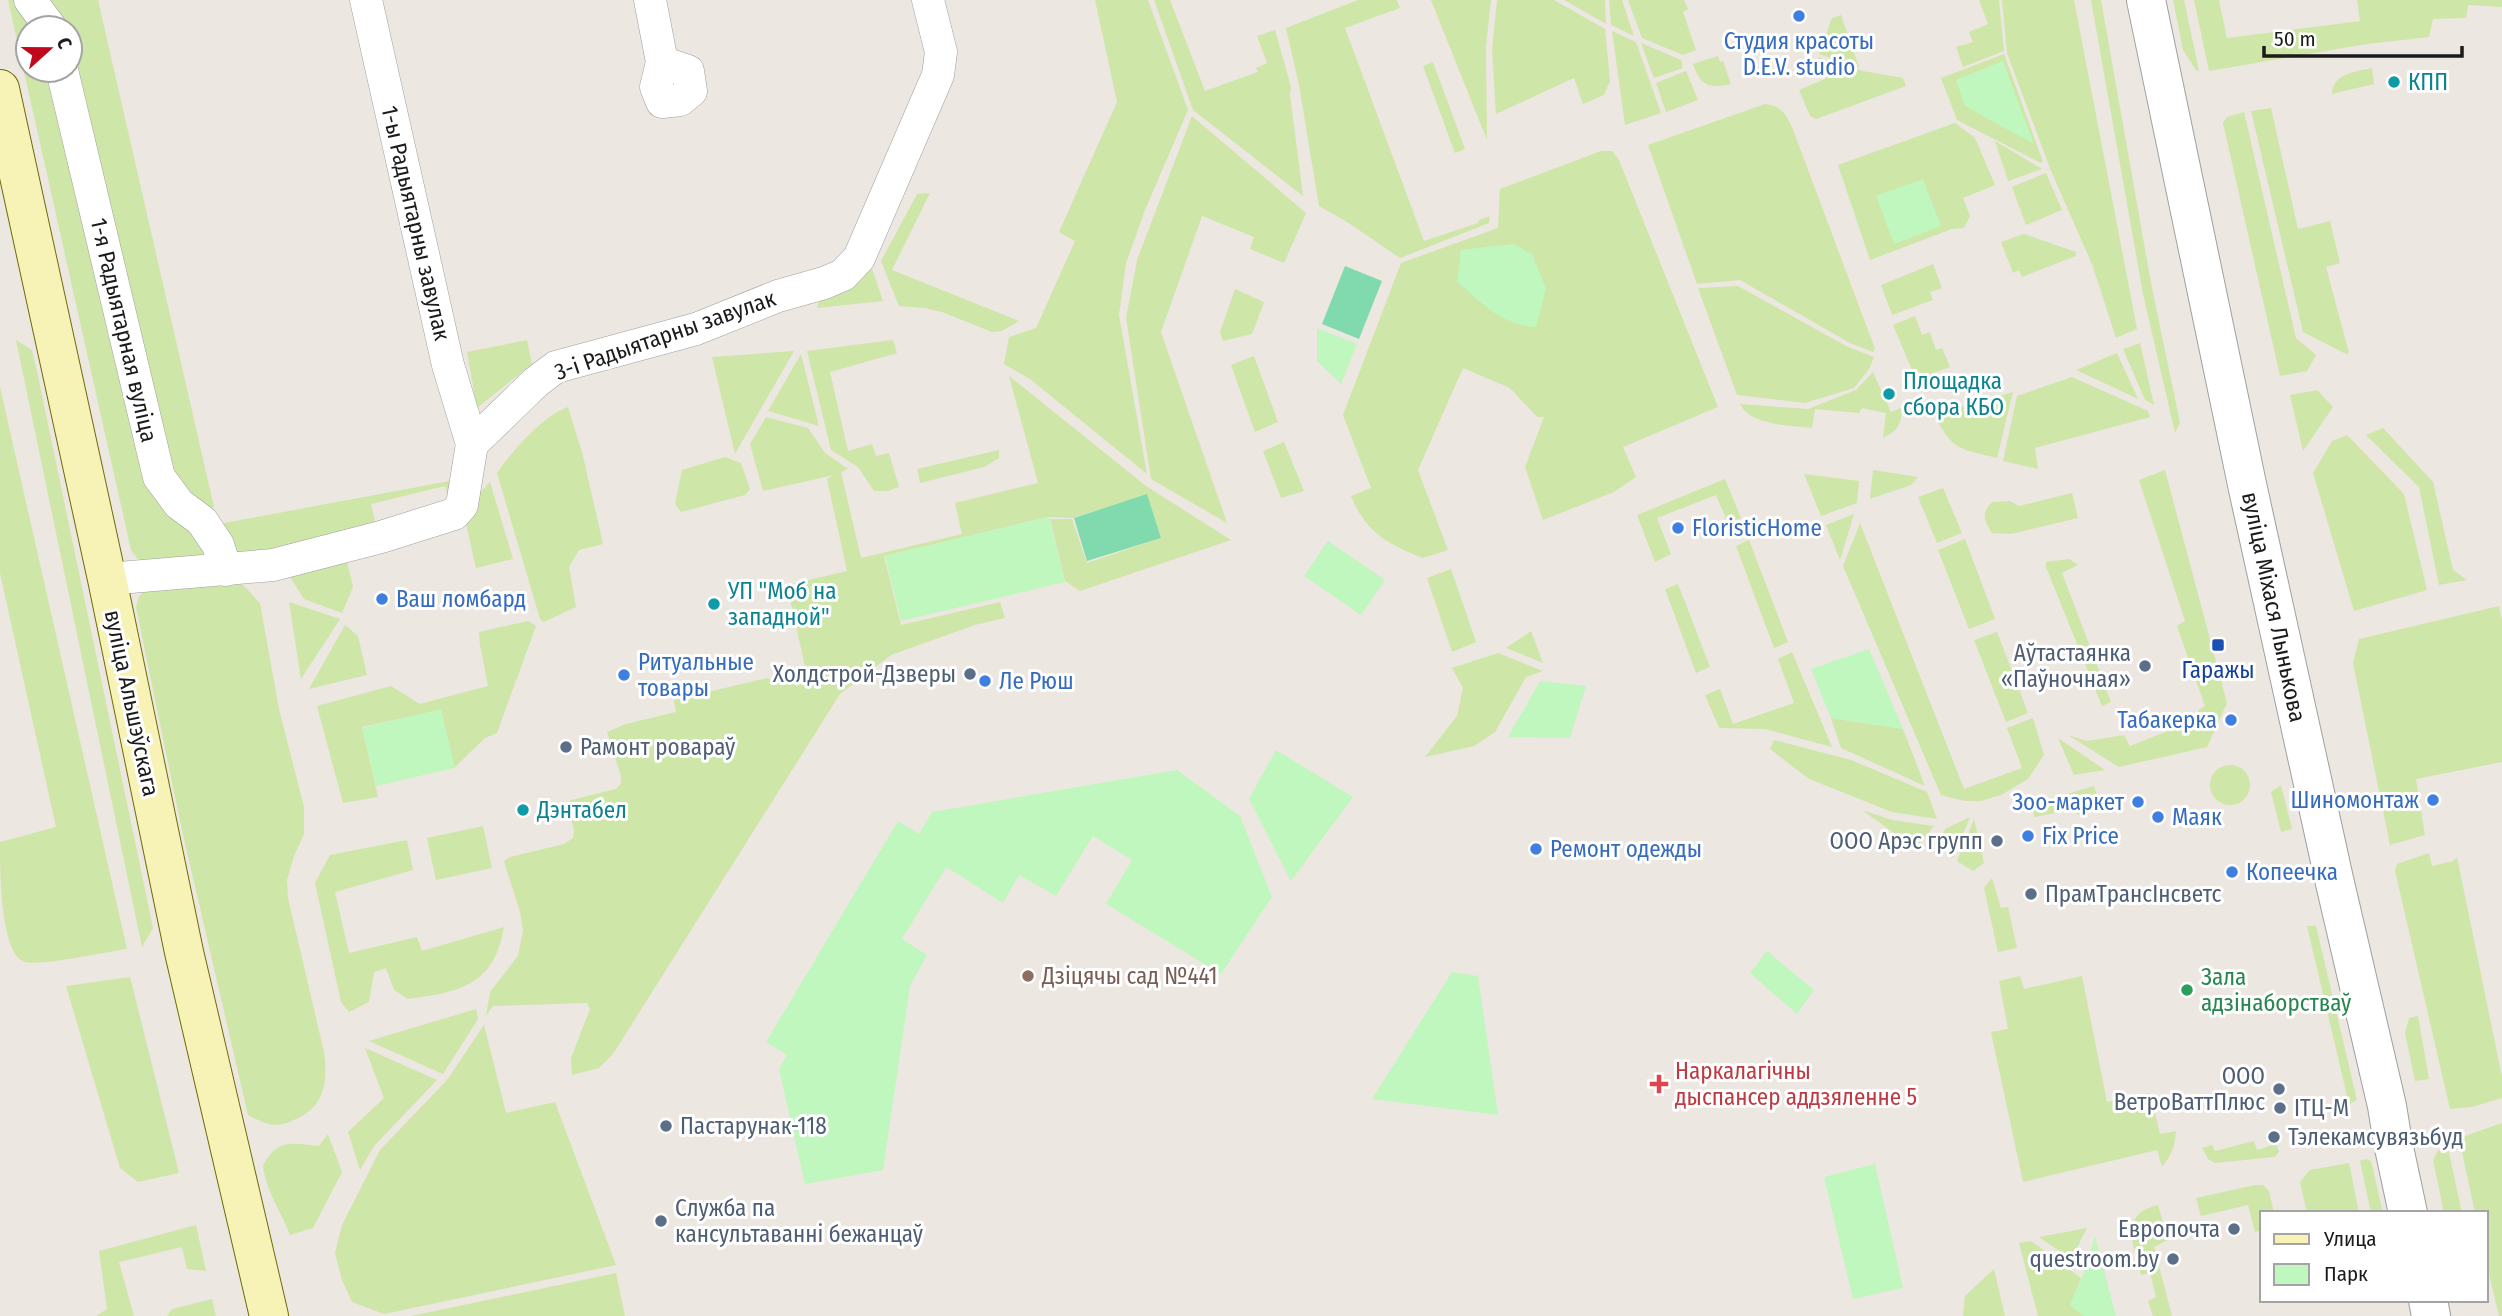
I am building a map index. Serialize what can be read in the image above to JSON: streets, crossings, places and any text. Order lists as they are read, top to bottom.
{
  "streets": {
    "main road": ["вуліца Альшэўскага"],
    "street": [
      "1-ы Радыятарны завулак",
      "1-я Радыятарная вуліца",
      "3-і Радыятарны завулак",
      "вуліца Міхася Лынькова"
    ]
  },
  "crossings": [
    ["1-ы Радыятарны завулак", "3-і Радыятарны завулак"]
  ],
  "places": {
    "other": [
      "Студия красоты D.E.V. studio",
      "КПП",
      "Площадка сбора КБО",
      "FloristicHome",
      "Ваш ломбард",
      "УП \"Моб на западной\"",
      "Аўтастаянка «Паўночная»",
      "Холдстрой-Дзверы",
      "Ритуальные товары",
      "Ле Рюш",
      "Табакерка",
      "Рамонт ровараў",
      "Шиномонтаж",
      "Зоо-маркет",
      "Дэнтабел",
      "Маяк",
      "Fix Price",
      "ООО Арэс групп",
      "Ремонт одежды",
      "Копеечка",
      "ПрамТрансІнсветс",
      "Дзіцячы сад №441",
      "Зала адзінаборстваў",
      "ООО ВетроВаттПлюс",
      "ІТЦ-М",
      "Пастарунак-118",
      "Тэлекамсувязьбуд",
      "Служба па кансультаванні бежанцаў",
      "Европочта",
      "questroom.by"
    ],
    "transit": ["Гаражы"],
    "health": ["Наркалагічны дыспансер аддзяленне 5"]
  },
  "legend": ["Улица", "Парк"],
  "scale_bar": "50 m",
  "north": "right"
}
